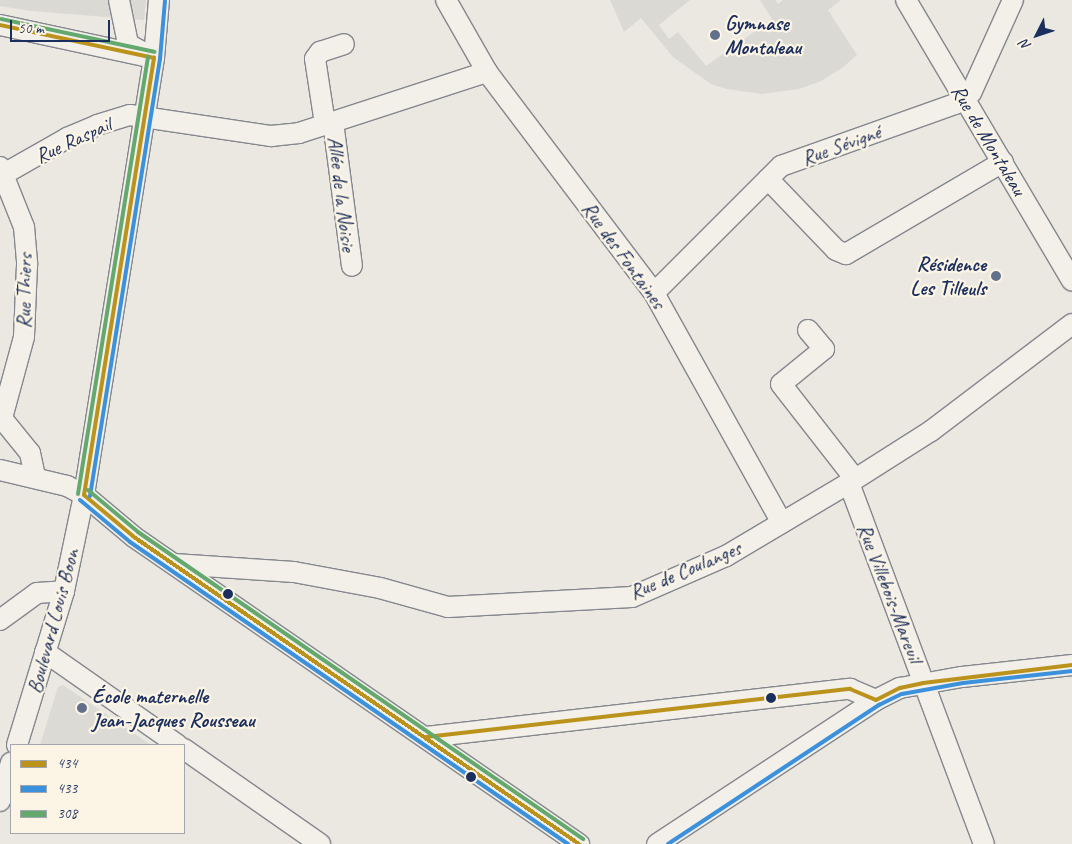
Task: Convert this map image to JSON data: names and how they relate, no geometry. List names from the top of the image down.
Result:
{
  "streets": {
    "street": [
      "Rue Raspail",
      "Rue de Montaleau",
      "Rue Sévigné",
      "Allée de la Noisie",
      "Rue des Fontaines",
      "Rue Thiers",
      "Rue de Coulanges",
      "Rue Villebois-Mareuil",
      "Boulevard Louis Boon"
    ]
  },
  "crossings": [
    ["Rue Raspail", "Allée de la Noisie"],
    ["Rue Raspail", "Rue des Fontaines"],
    ["Rue Raspail", "Rue Thiers"],
    ["Rue Raspail", "Boulevard Louis Boon"],
    ["Rue de Montaleau", "Rue Sévigné"],
    ["Rue Sévigné", "Rue des Fontaines"],
    ["Rue des Fontaines", "Rue de Coulanges"],
    ["Rue de Coulanges", "Rue Villebois-Mareuil"]
  ],
  "places": ["Gymnase Montaleau", "Résidence Les Tilleuls", "École maternelle Jean-Jacques Rousseau"],
  "lines": ["transit line 433", "transit line 308", "transit line 434"],
  "legend": ["434", "433", "308"],
  "scale_bar": "50 m",
  "north": "bottom left"
}
